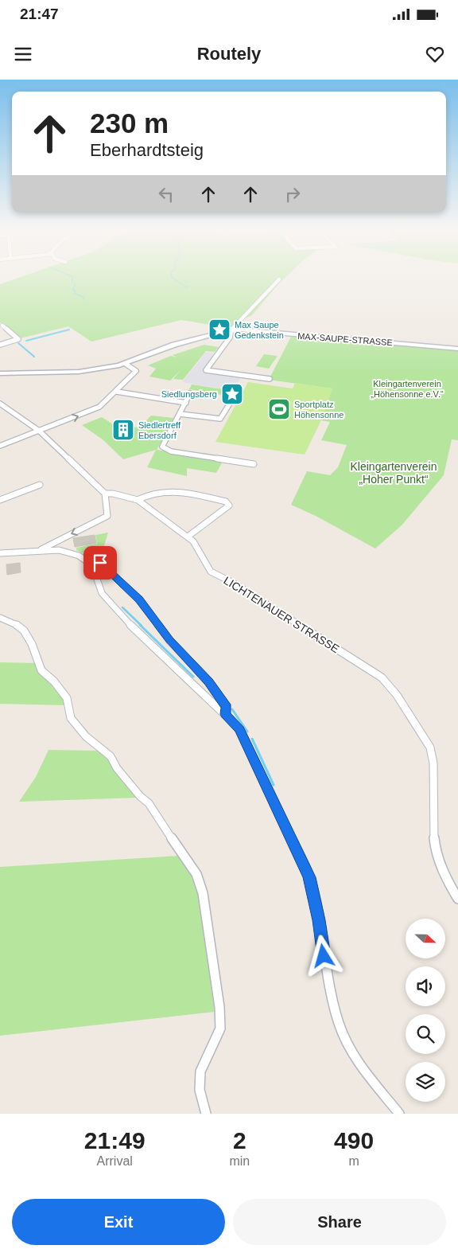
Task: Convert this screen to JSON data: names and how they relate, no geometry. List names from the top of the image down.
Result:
{
  "streets": {
    "street": ["MAX-SAUPE-STRASSE", "LICHTENAUER STRASSE"]
  },
  "parks": ["Kleingartenverein „Höhensonne e.V.“", "Kleingartenverein „Hoher Punkt“"],
  "places": {
    "place": ["Max Saupe Gedenkstein", "Siedlungsberg"],
    "sports": ["Sportplatz Höhensonne"],
    "building": ["Siedlertreff Ebersdorf"]
  },
  "north": "right",
  "page": {
    "status": "21:47",
    "header": "Routely",
    "turn": ["230 m", "Eberhardtsteig"],
    "eta": [
      "21:49",
      "Arrival",
      "2",
      "min",
      "490",
      "m"
    ],
    "buttons": ["Exit", "Share"]
  }
}
